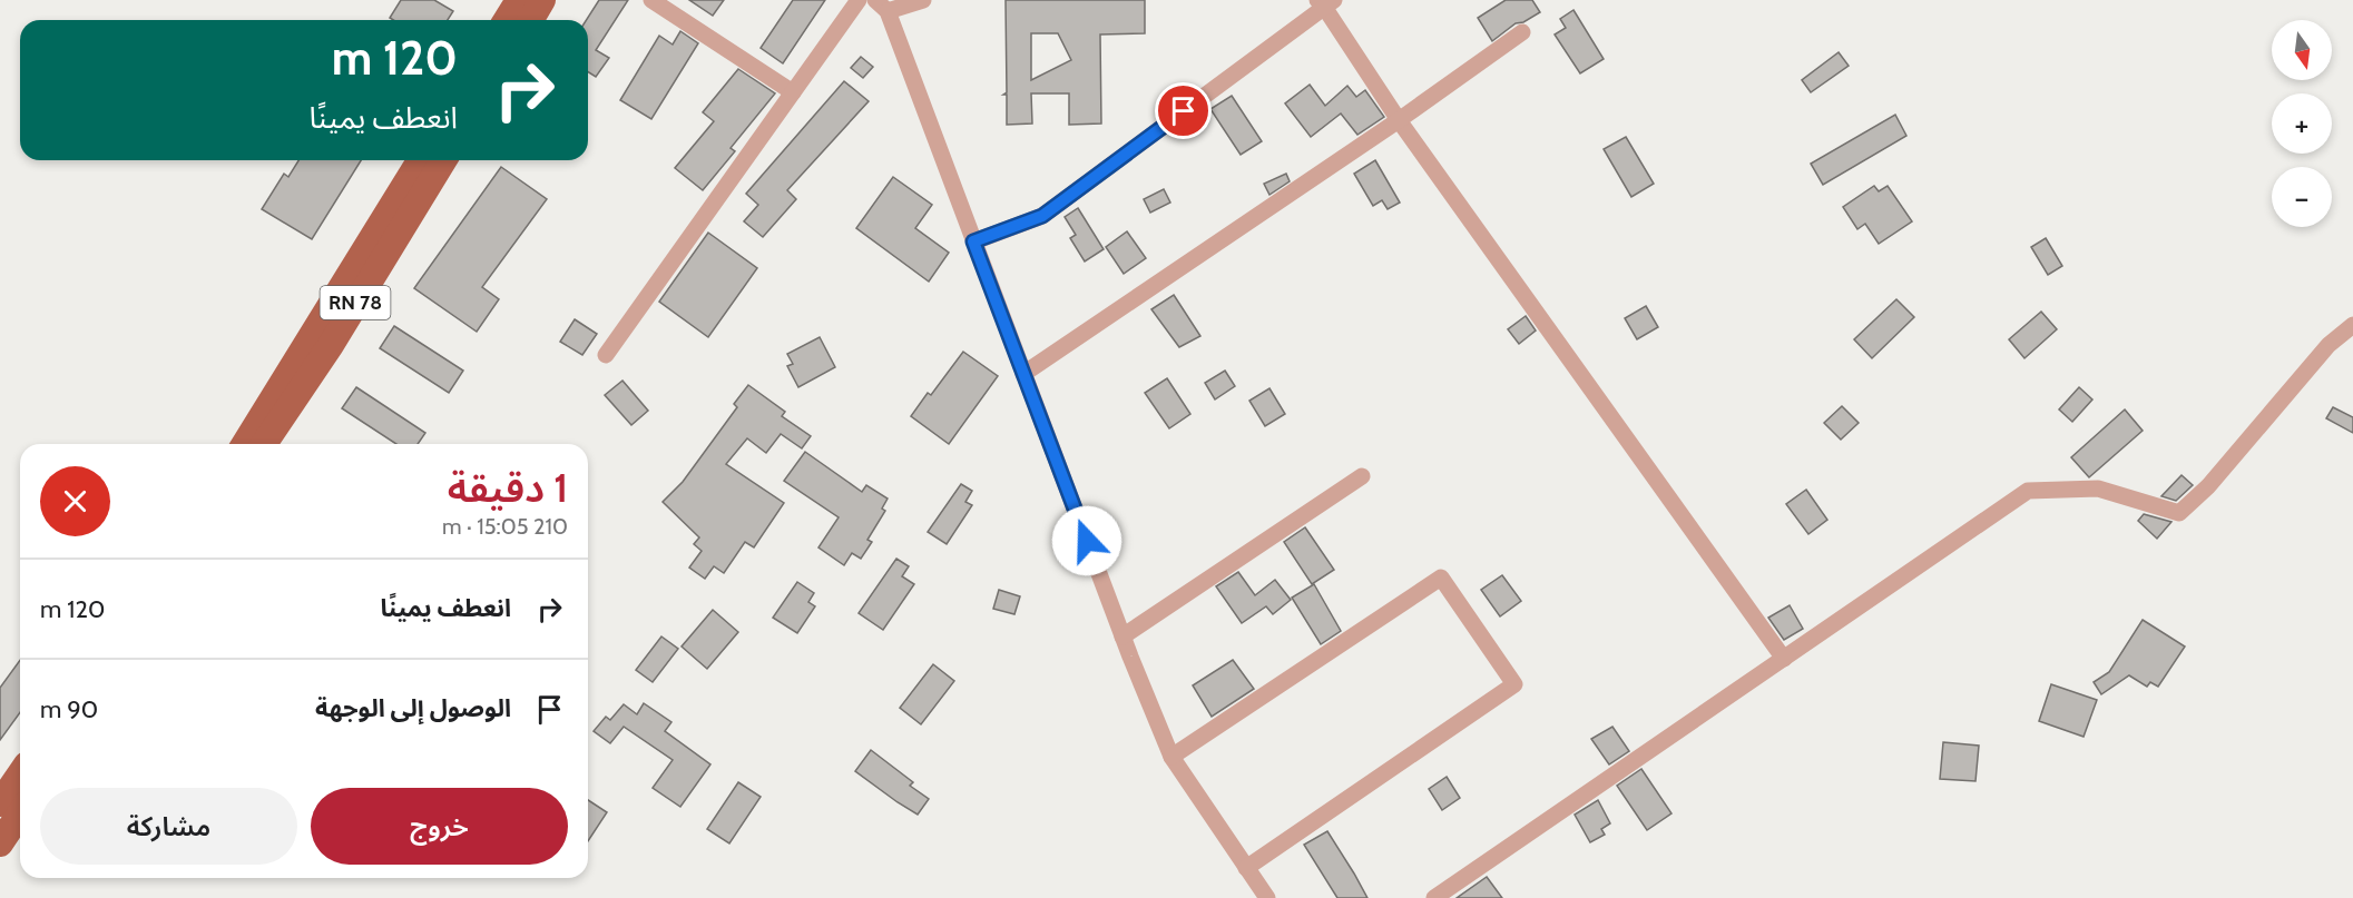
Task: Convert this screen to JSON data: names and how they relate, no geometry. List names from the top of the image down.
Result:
{
  "streets": {
    "main road": ["RN 78"]
  },
  "north": "bottom",
  "page": {
    "map_buttons": ["+", "−"],
    "turn": ["120 m", "انعطف يمينًا"],
    "heading": ["1 دقيقة", "210 m · 15:05"],
    "list": [
      {
        "name": "انعطف يمينًا",
        "value": "120 m"
      },
      {
        "name": "الوصول إلى الوجهة",
        "value": "90 m"
      }
    ],
    "buttons": ["خروج", "مشاركة"]
  }
}
